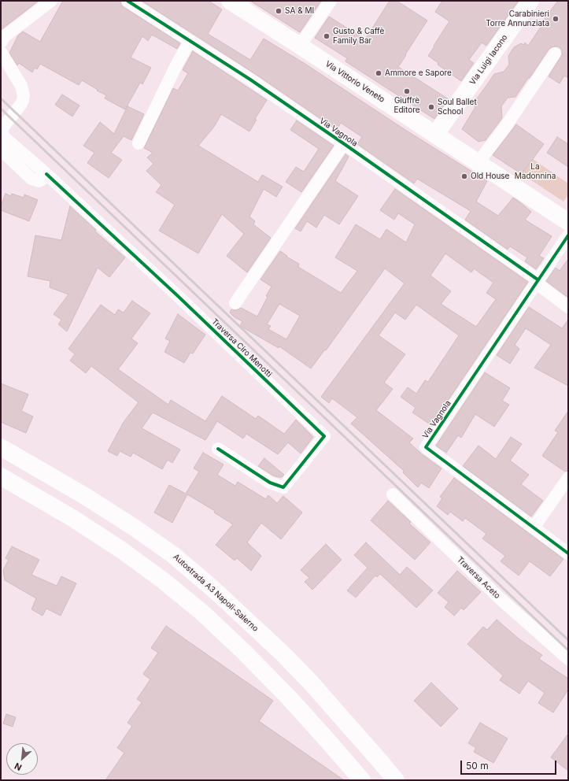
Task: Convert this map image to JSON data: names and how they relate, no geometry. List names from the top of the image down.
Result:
{
  "streets": {
    "main road": ["Via Luigi Iacono", "Via Vittorio Veneto", "Autostrada A3 Napoli-Salerno"],
    "street": ["Via Vagnola", "Traversa Ciro Menotti", "Traversa Aceto"]
  },
  "crossings": [
    ["Via Luigi Iacono", "Via Vittorio Veneto"]
  ],
  "parks": ["La Madonnina"],
  "places": [
    "SA & MI",
    "Carabinieri Torre Annunziata",
    "Gusto & Caffè Family Bar",
    "Ammore e Sapore",
    "Giuffrè Editore",
    "Soul Ballet School",
    "Old House"
  ],
  "scale_bar": "50 m",
  "north": "bottom left"
}
